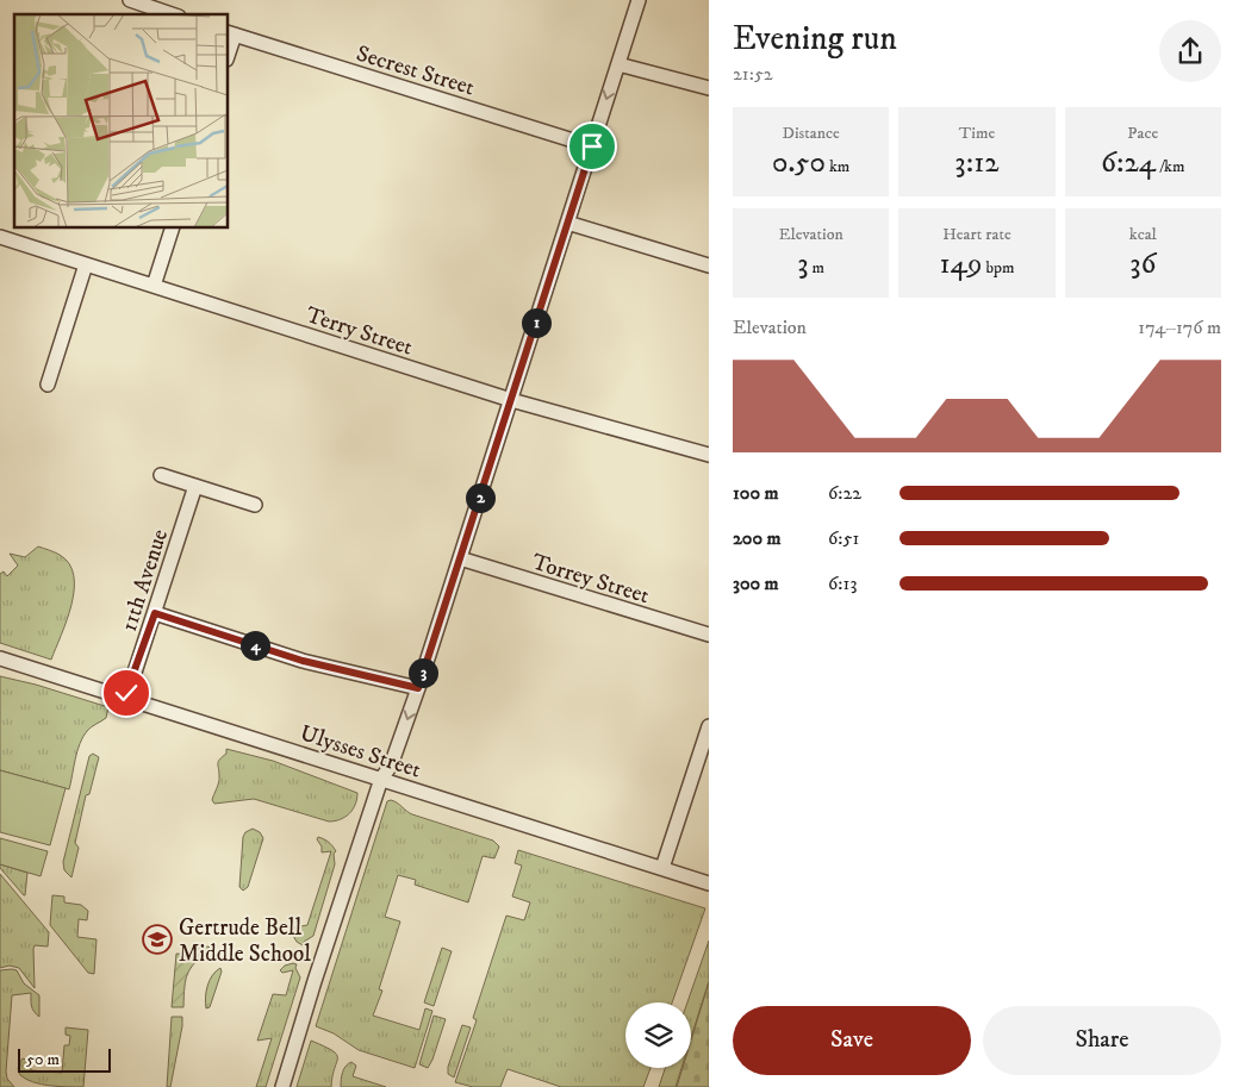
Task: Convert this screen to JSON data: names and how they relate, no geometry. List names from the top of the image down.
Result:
{
  "streets": {
    "street": [
      "Secrest Street",
      "Terry Street",
      "Torrey Street",
      "11th Avenue",
      "Ulysses Street"
    ]
  },
  "crossings": [
    ["11th Avenue", "Ulysses Street"]
  ],
  "places": {
    "school or university": ["Gertrude Bell Middle School"]
  },
  "scale_bar": "50 m",
  "page": {
    "heading": ["Evening run", "21:52"],
    "stats": [
      ["Distance", "0.50 km"],
      ["Time", "3:12"],
      ["Pace", "6:24 /km"],
      ["Elevation", "3 m"],
      ["Heart rate", "149 bpm"],
      ["kcal", "36"]
    ],
    "chart": ["Elevation", "174–176 m"],
    "pins": [
      "1",
      "2",
      "4",
      "3"
    ],
    "list": [
      {
        "name": "100 m",
        "note": "6:22"
      },
      {
        "name": "200 m",
        "note": "6:51"
      },
      {
        "name": "300 m",
        "note": "6:13"
      }
    ],
    "buttons": ["Save", "Share"],
    "scale": "50 m"
  }
}
